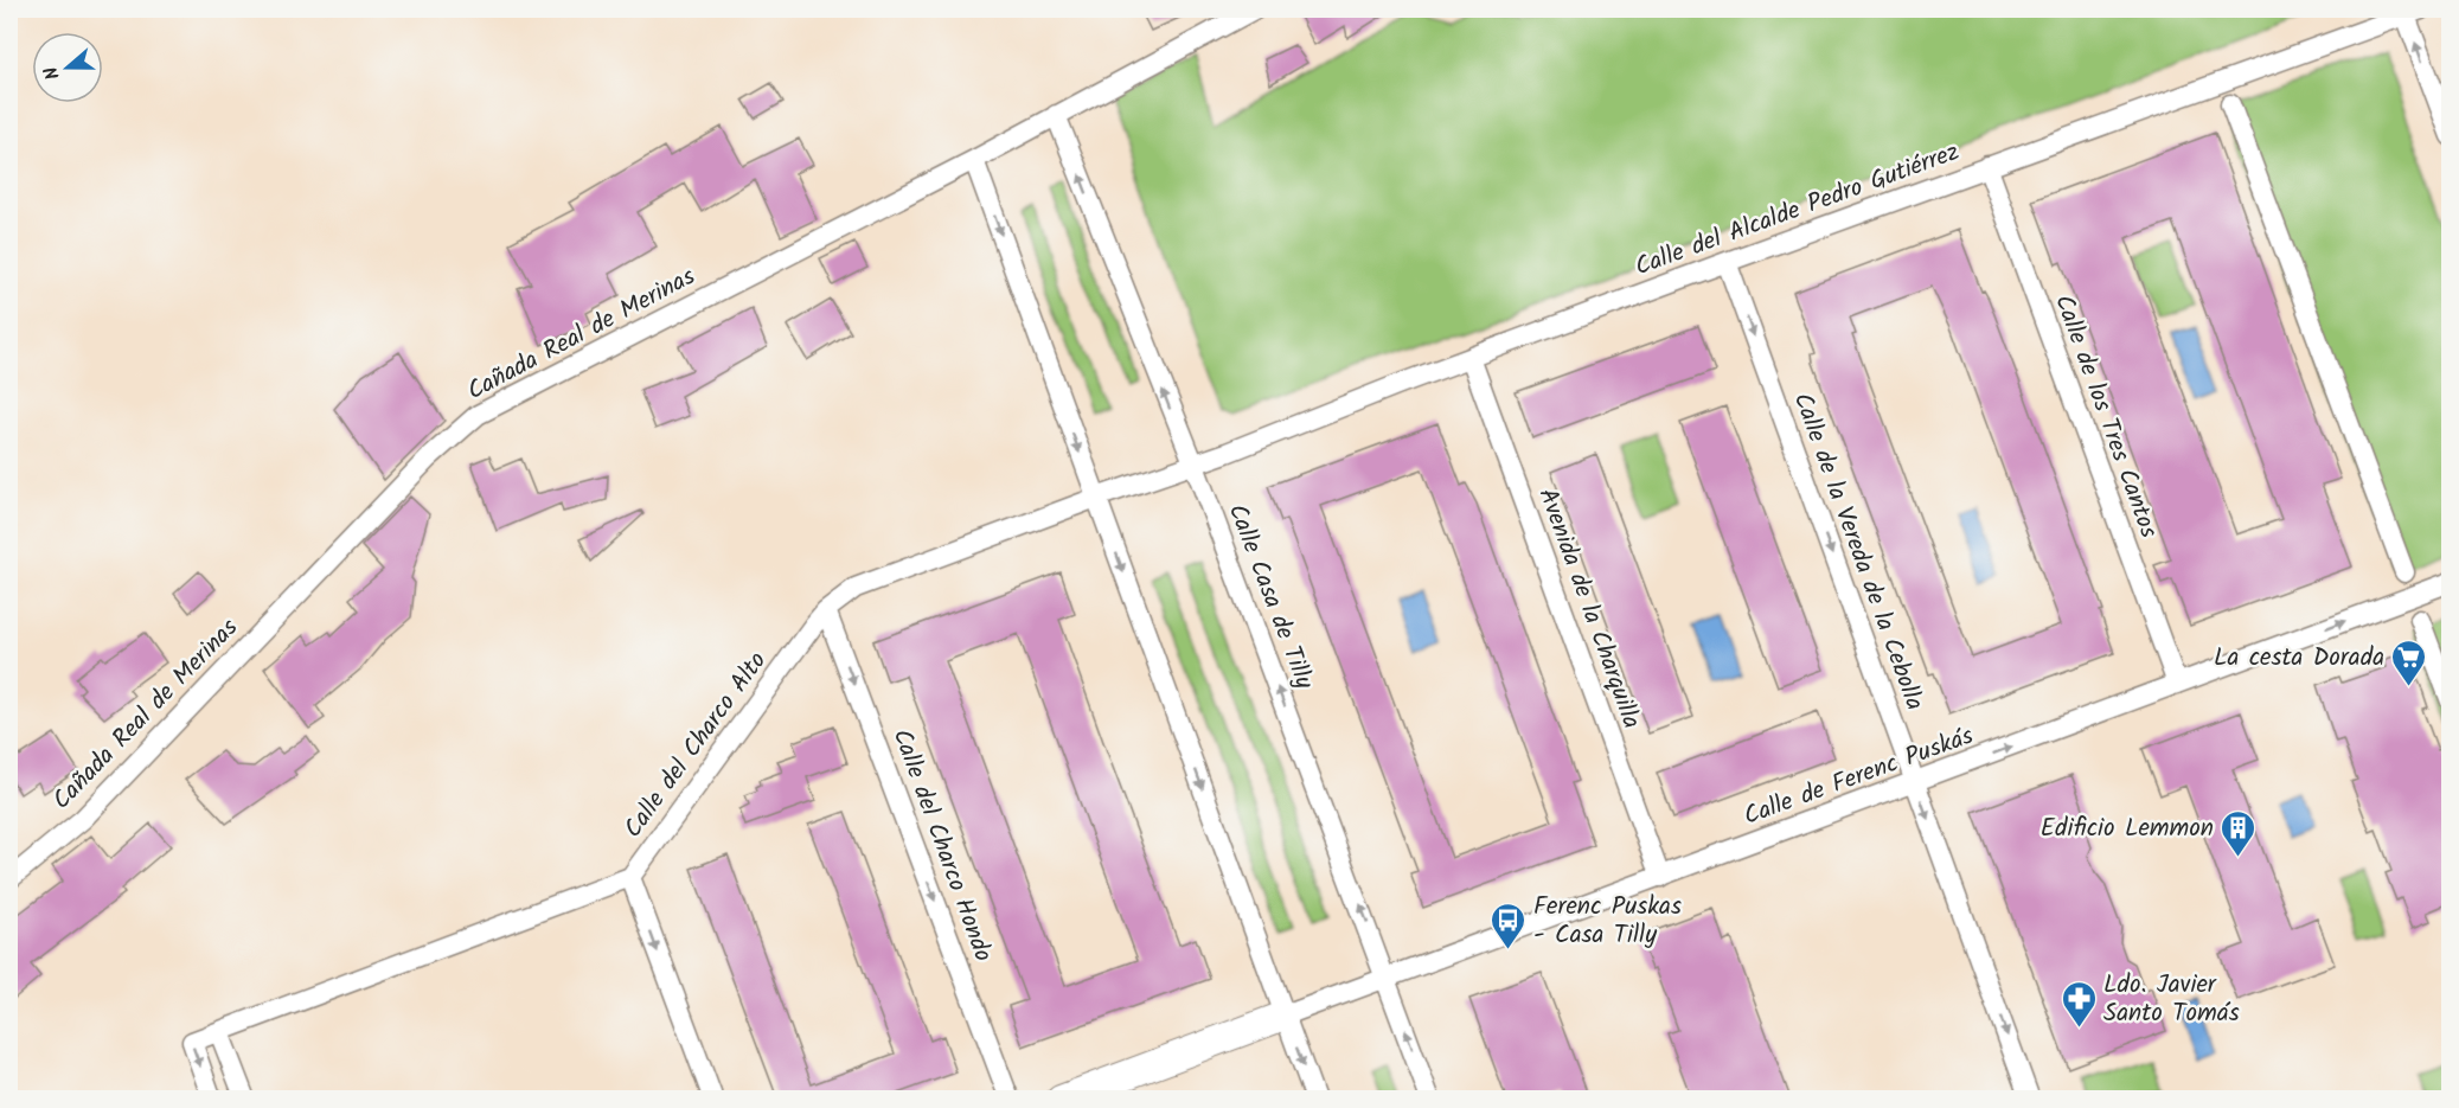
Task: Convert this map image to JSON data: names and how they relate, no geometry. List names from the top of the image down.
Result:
{
  "streets": {
    "street": [
      "Calle del Alcalde Pedro Gutiérrez",
      "Cañada Real de Merinas",
      "Calle de los Tres Cantos",
      "Calle de la Vereda de la Cebolla",
      "Calle Casa de Tilly",
      "Avenida de la Charquilla",
      "Calle del Charco Alto",
      "Calle de Ferenc Puskás",
      "Calle del Charco Hondo"
    ]
  },
  "crossings": [
    ["Calle del Alcalde Pedro Gutiérrez", "Calle de los Tres Cantos"],
    ["Calle del Alcalde Pedro Gutiérrez", "Calle de la Vereda de la Cebolla"],
    ["Calle del Alcalde Pedro Gutiérrez", "Calle Casa de Tilly"],
    ["Calle del Alcalde Pedro Gutiérrez", "Avenida de la Charquilla"],
    ["Calle del Alcalde Pedro Gutiérrez", "Calle del Charco Alto"],
    ["Cañada Real de Merinas", "Calle Casa de Tilly"],
    ["Calle de los Tres Cantos", "Calle de Ferenc Puskás"],
    ["Calle de la Vereda de la Cebolla", "Calle de Ferenc Puskás"],
    ["Calle Casa de Tilly", "Calle del Charco Alto"],
    ["Calle Casa de Tilly", "Calle de Ferenc Puskás"],
    ["Avenida de la Charquilla", "Calle de Ferenc Puskás"],
    ["Calle del Charco Alto", "Calle del Charco Hondo"]
  ],
  "one_way": ["Calle de la Vereda de la Cebolla", "Calle de Ferenc Puskás", "Calle del Charco Hondo"],
  "places": {
    "supermarket": ["La cesta Dorada"],
    "building": ["Edificio Lemmon"],
    "bus stop": ["Ferenc Puskas - Casa Tilly"],
    "pharmacy": ["Ldo. Javier Santo Tomás"]
  },
  "north": "left"
}
